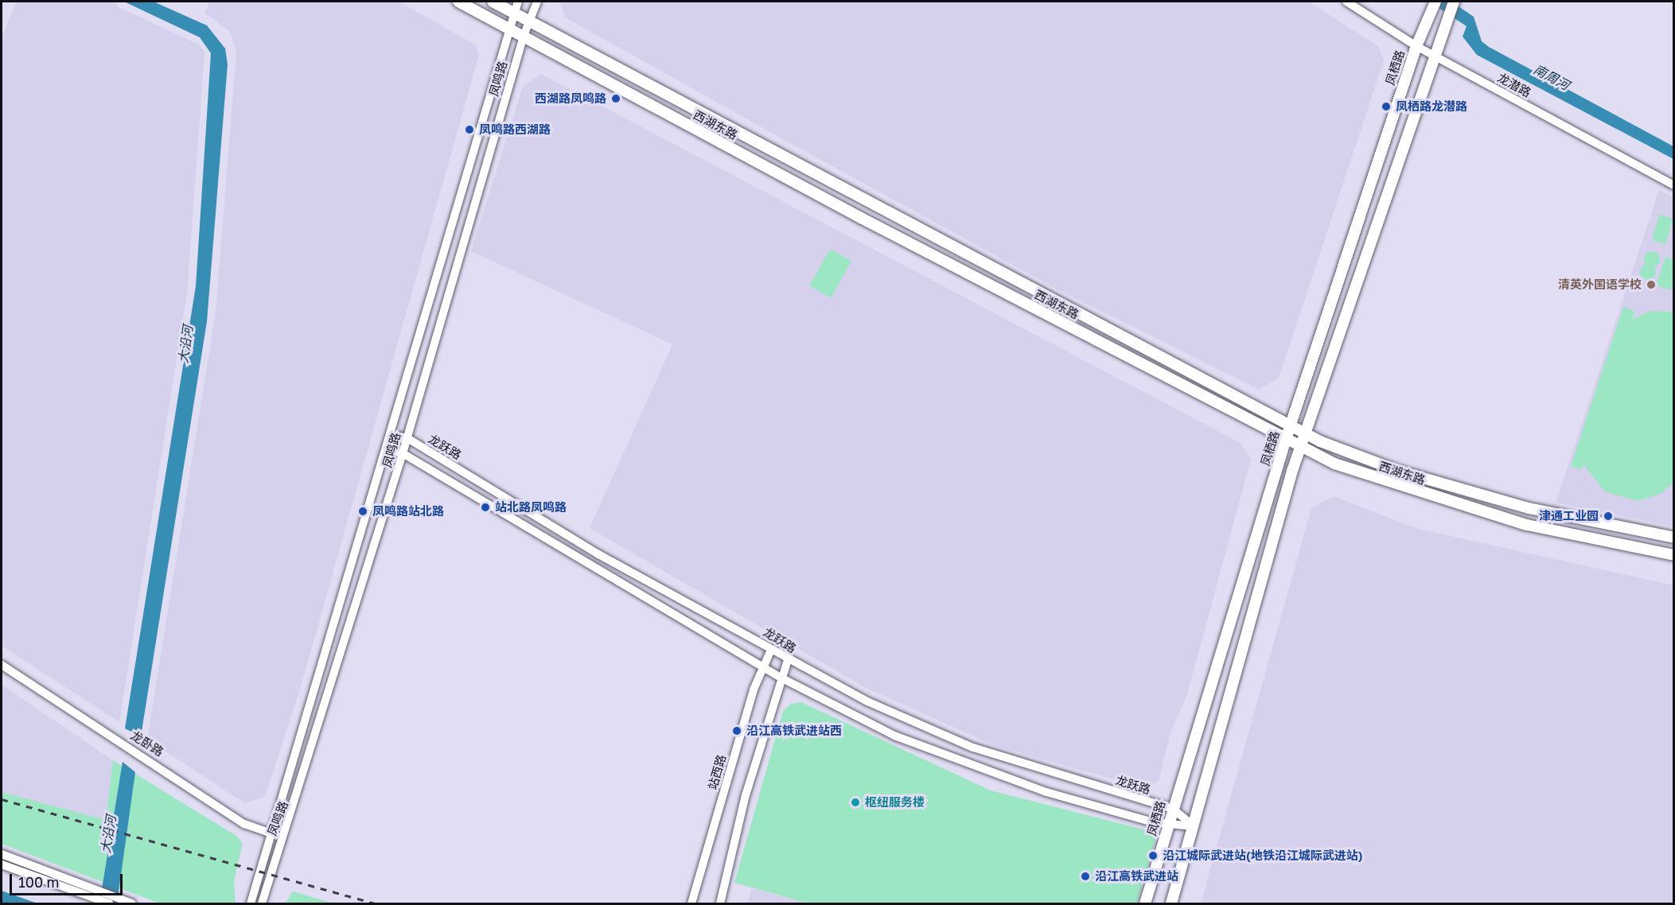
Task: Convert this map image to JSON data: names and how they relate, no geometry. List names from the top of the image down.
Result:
{
  "streets": {
    "main road": ["凤栖路", "西湖东路"],
    "street": [
      "凤鸣路",
      "龙潜路",
      "龙跃路",
      "龙卧路",
      "站西路"
    ]
  },
  "crossings": [
    ["凤栖路", "龙潜路"],
    ["凤栖路", "西湖东路"],
    ["凤栖路", "龙跃路"],
    ["凤鸣路", "西湖东路"],
    ["凤鸣路", "龙跃路"],
    ["凤鸣路", "龙卧路"],
    ["龙跃路", "站西路"]
  ],
  "water": ["南周河", "大沿河"],
  "places": [
    "西湖路凤鸣路",
    "凤栖路龙潜路",
    "凤鸣路西湖路",
    "清英外国语学校",
    "站北路凤鸣路",
    "凤鸣路站北路",
    "津通工业园",
    "沿江高铁武进站西",
    "枢纽服务楼",
    "沿江城际武进站(地铁沿江城际武进站)",
    "沿江高铁武进站"
  ],
  "scale_bar": "100 m"
}
